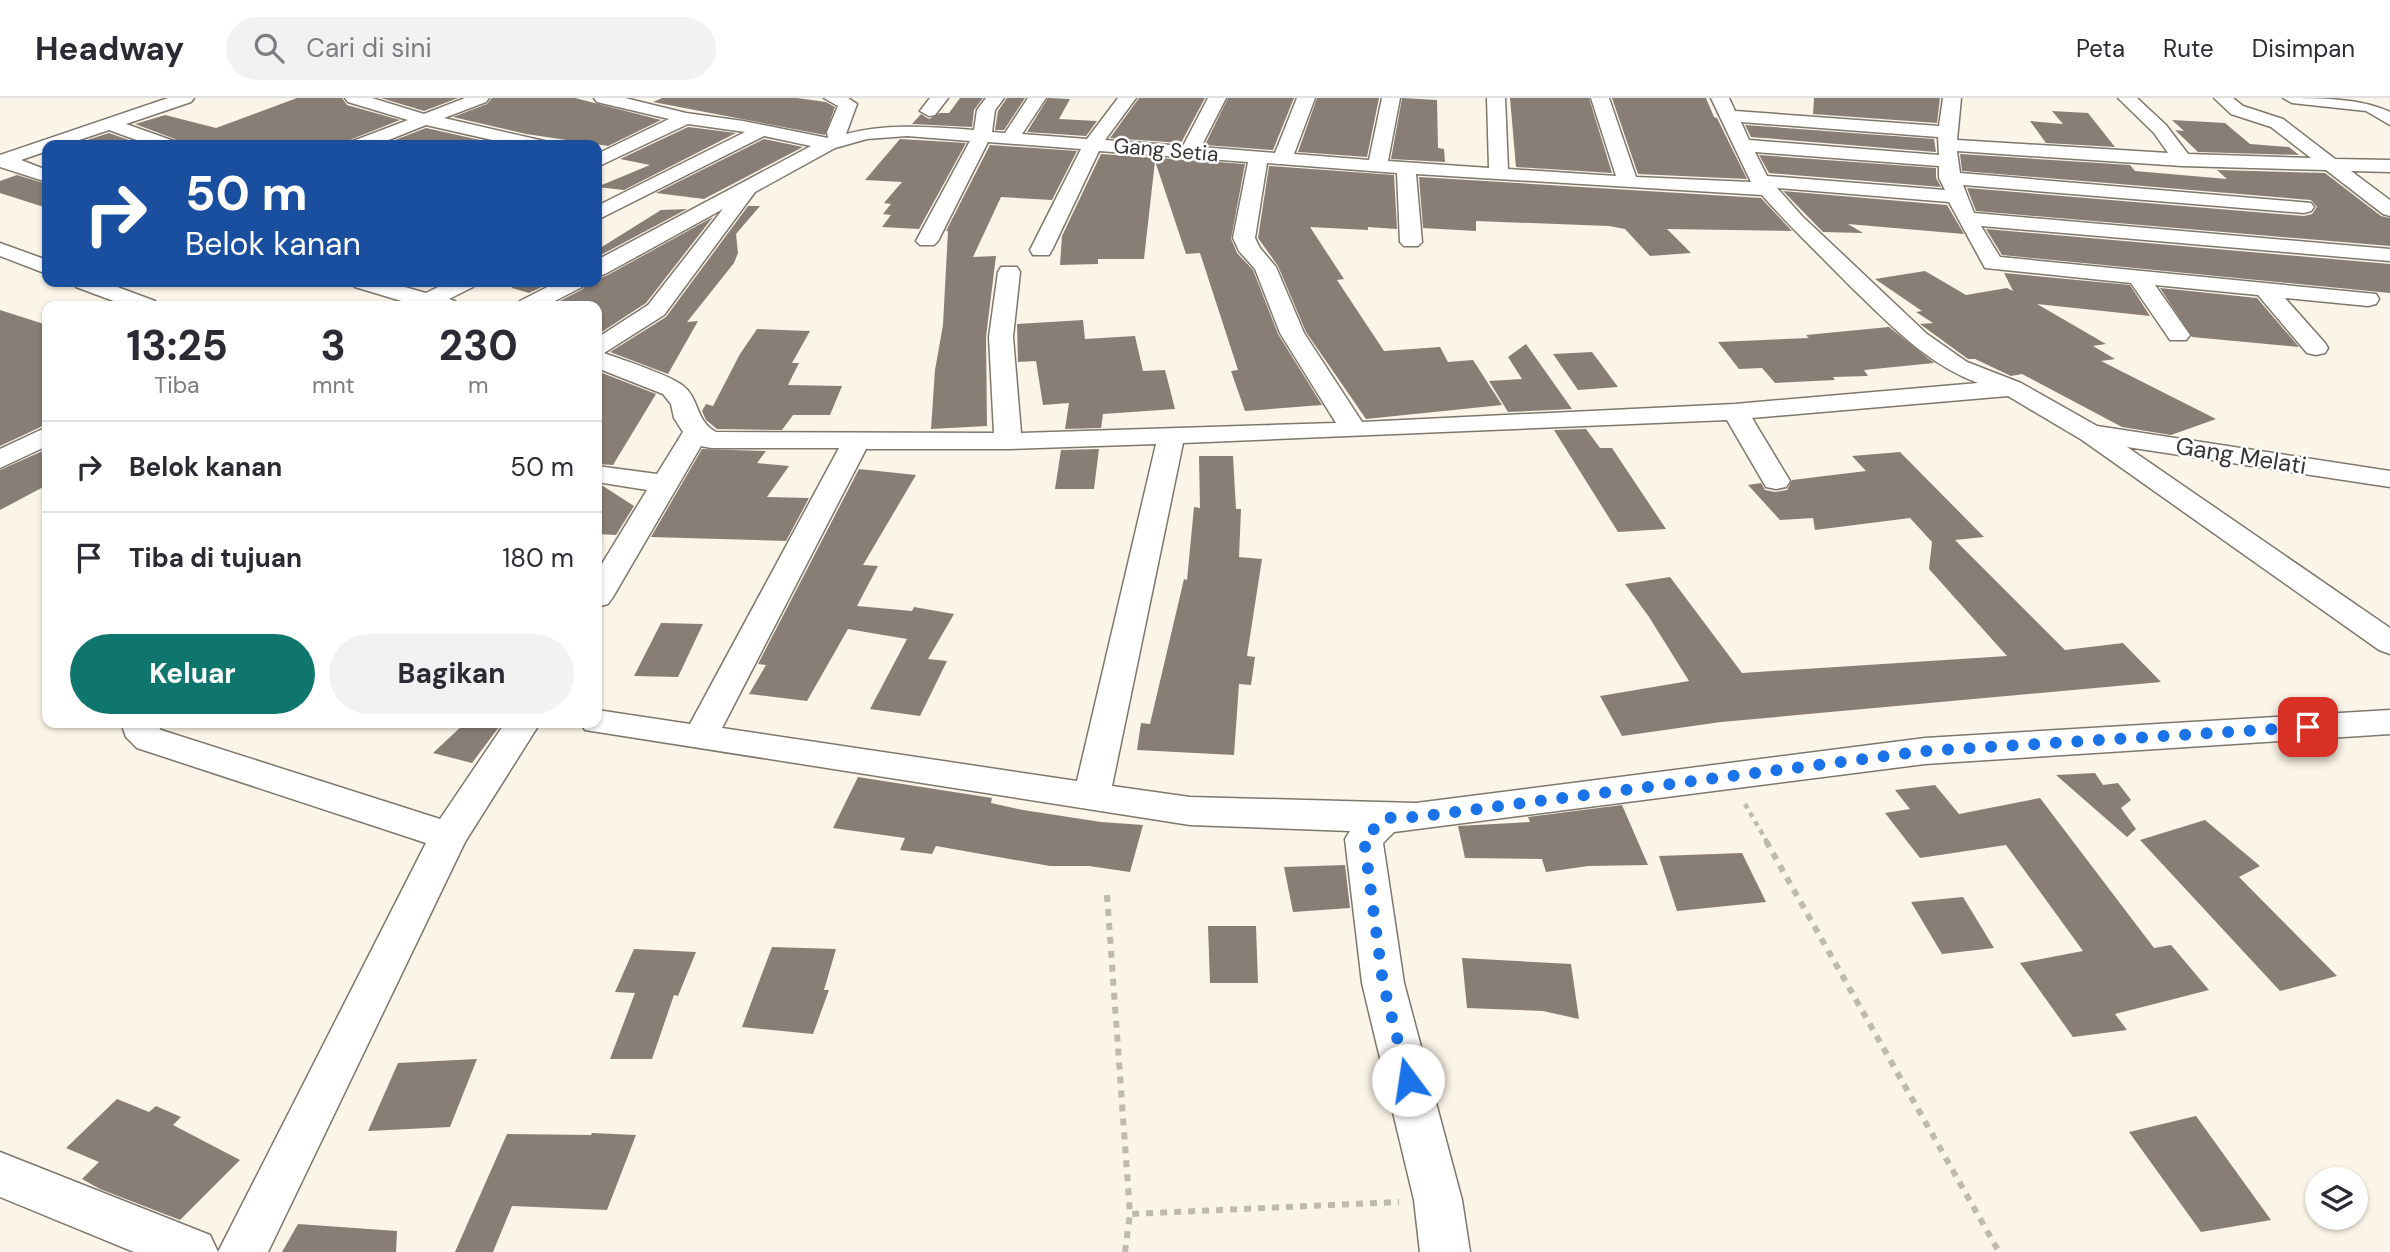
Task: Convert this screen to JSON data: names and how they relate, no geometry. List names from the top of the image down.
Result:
{
  "streets": {
    "street": ["Gang Setia", "Gang Melati"]
  },
  "page": {
    "header": "Headway",
    "search": "Cari di sini",
    "nav": ["Peta", "Rute", "Disimpan"],
    "turn": ["50 m", "Belok kanan"],
    "eta": [
      "13:25",
      "Tiba",
      "3",
      "mnt",
      "230",
      "m"
    ],
    "list": [
      {
        "name": "Belok kanan",
        "value": "50 m"
      },
      {
        "name": "Tiba di tujuan",
        "value": "180 m"
      }
    ],
    "buttons": ["Keluar", "Bagikan"]
  }
}
